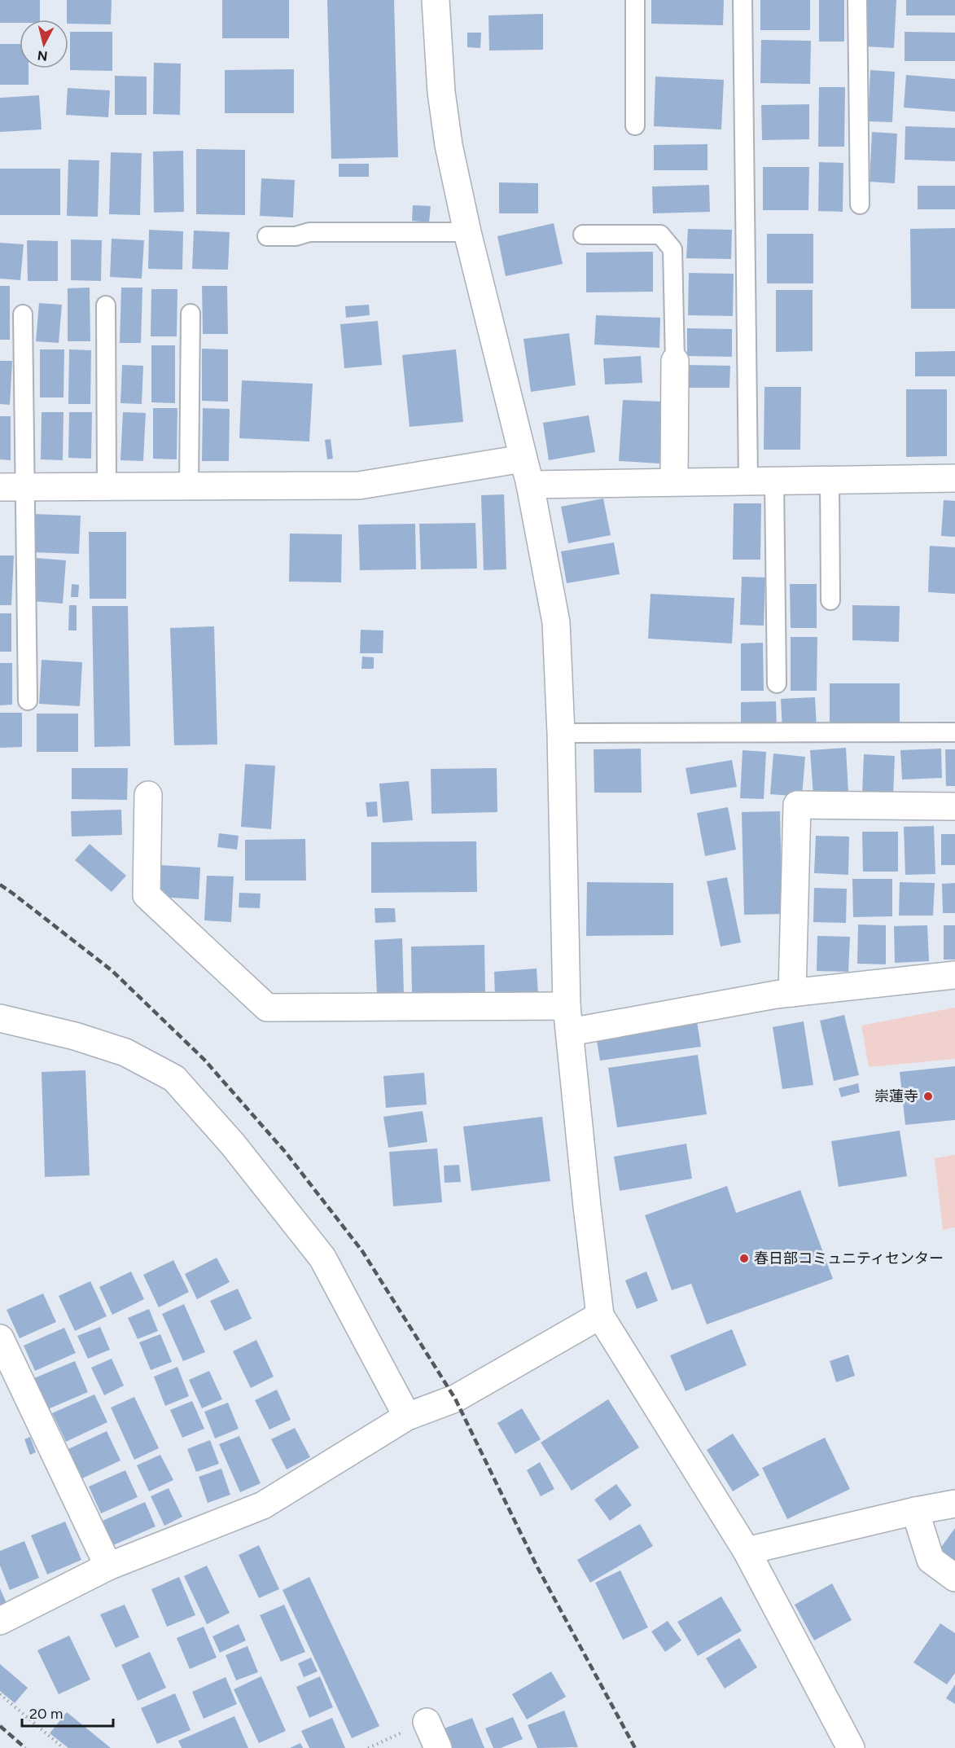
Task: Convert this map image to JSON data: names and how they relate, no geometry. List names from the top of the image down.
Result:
{
  "places": ["崇蓮寺", "春日部コミュニティセンター"],
  "scale_bar": "20 m",
  "north": "bottom"
}
